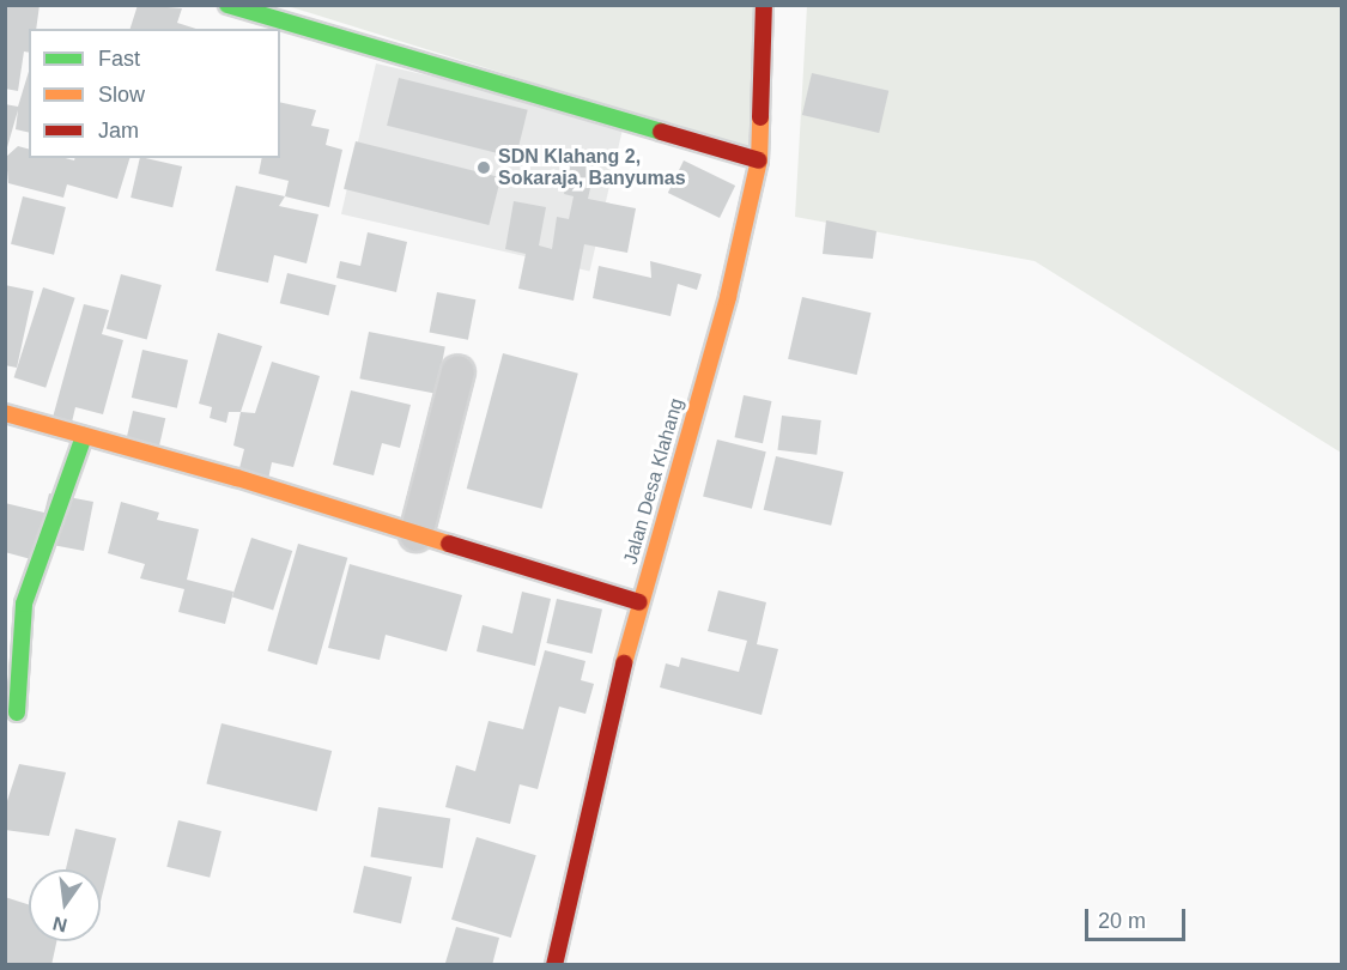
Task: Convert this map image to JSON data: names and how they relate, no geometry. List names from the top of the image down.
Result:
{
  "streets": {
    "street": ["Jalan Desa Klahang"]
  },
  "places": ["SDN Klahang 2, Sokaraja, Banyumas"],
  "legend": ["Fast", "Slow", "Jam"],
  "scale_bar": "20 m",
  "north": "bottom"
}
